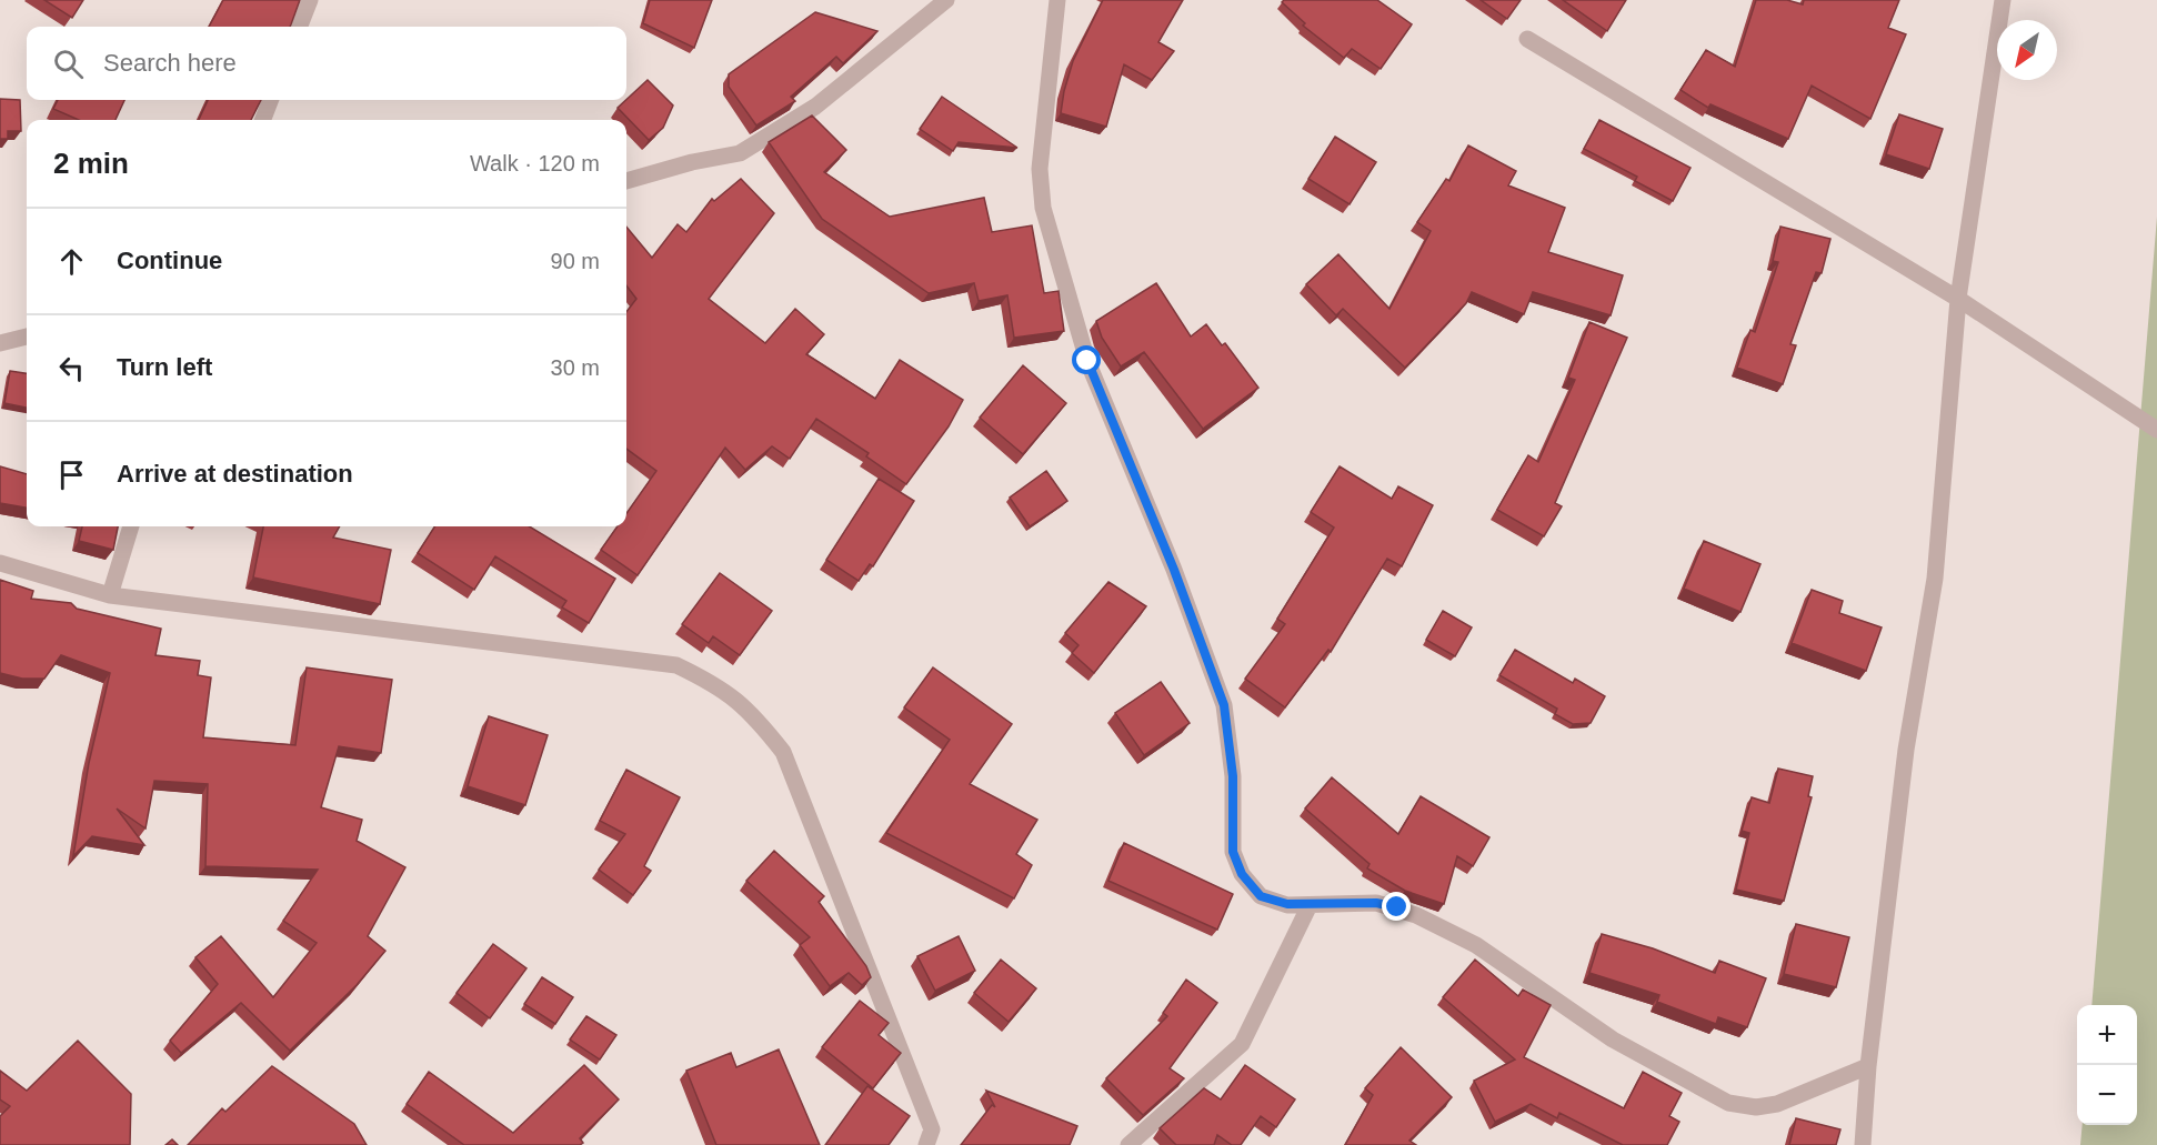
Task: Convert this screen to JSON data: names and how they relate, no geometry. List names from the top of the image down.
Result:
{
  "north": "bottom left",
  "page": {
    "search": "Search here",
    "heading": ["2 min", "Walk · 120 m"],
    "list": [
      ["Continue", "90 m"],
      ["Turn left", "30 m"],
      "Arrive at destination"
    ],
    "map_buttons": ["+", "−"]
  }
}
